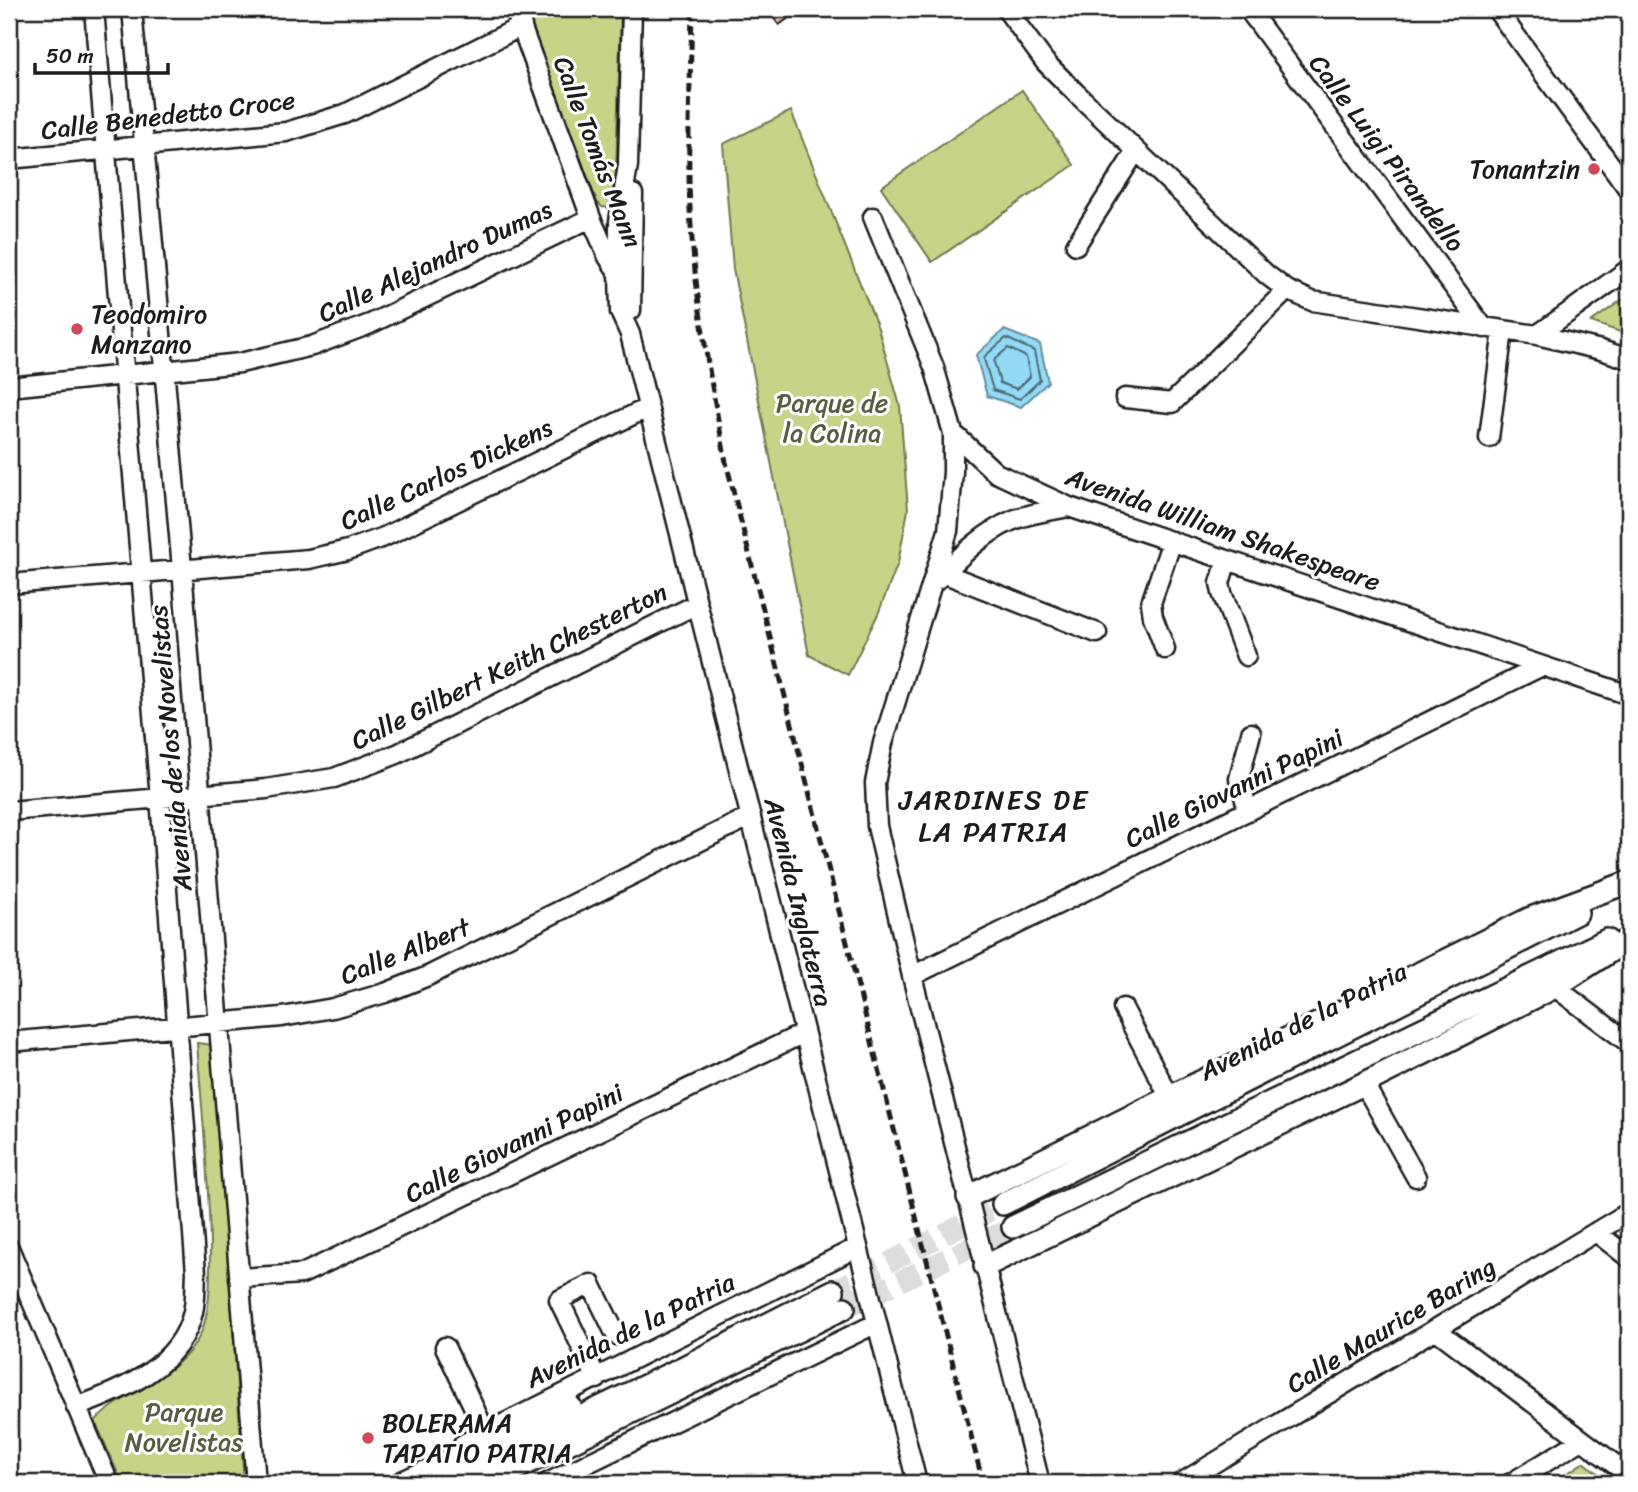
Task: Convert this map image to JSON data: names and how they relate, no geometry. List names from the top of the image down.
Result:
{
  "streets": {
    "main road": ["Avenida de la Patria"],
    "street": [
      "Calle Benedetto Croce",
      "Calle Tomás Mann",
      "Calle Luigi Pirandello",
      "Calle Alejandro Dumas",
      "Calle Carlos Dickens",
      "Avenida William Shakespeare",
      "Calle Gilbert Keith Chesterton",
      "Avenida de los Novelistas",
      "Calle Giovanni Papini",
      "Avenida Inglaterra",
      "Calle Albert",
      "Calle Maurice Baring"
    ]
  },
  "crossings": [
    ["Calle Benedetto Croce", "Calle Tomás Mann"],
    ["Calle Benedetto Croce", "Avenida de los Novelistas"],
    ["Calle Tomás Mann", "Calle Alejandro Dumas"],
    ["Calle Tomás Mann", "Avenida Inglaterra"],
    ["Calle Alejandro Dumas", "Avenida de los Novelistas"],
    ["Calle Carlos Dickens", "Avenida de los Novelistas"],
    ["Calle Carlos Dickens", "Avenida Inglaterra"],
    ["Avenida William Shakespeare", "Calle Giovanni Papini"],
    ["Calle Gilbert Keith Chesterton", "Avenida de los Novelistas"],
    ["Calle Gilbert Keith Chesterton", "Avenida Inglaterra"],
    ["Avenida de los Novelistas", "Calle Giovanni Papini"],
    ["Avenida de los Novelistas", "Calle Albert"],
    ["Calle Giovanni Papini", "Avenida Inglaterra"],
    ["Avenida Inglaterra", "Calle Albert"],
    ["Avenida Inglaterra", "Avenida de la Patria"]
  ],
  "districts": ["JARDINES DE LA PATRIA"],
  "parks": ["Parque de la Colina", "Parque Novelistas"],
  "places": ["Tonantzin", "Teodomiro Manzano", "BOLERAMA TAPATIO PATRIA"],
  "scale_bar": "50 m"
}
